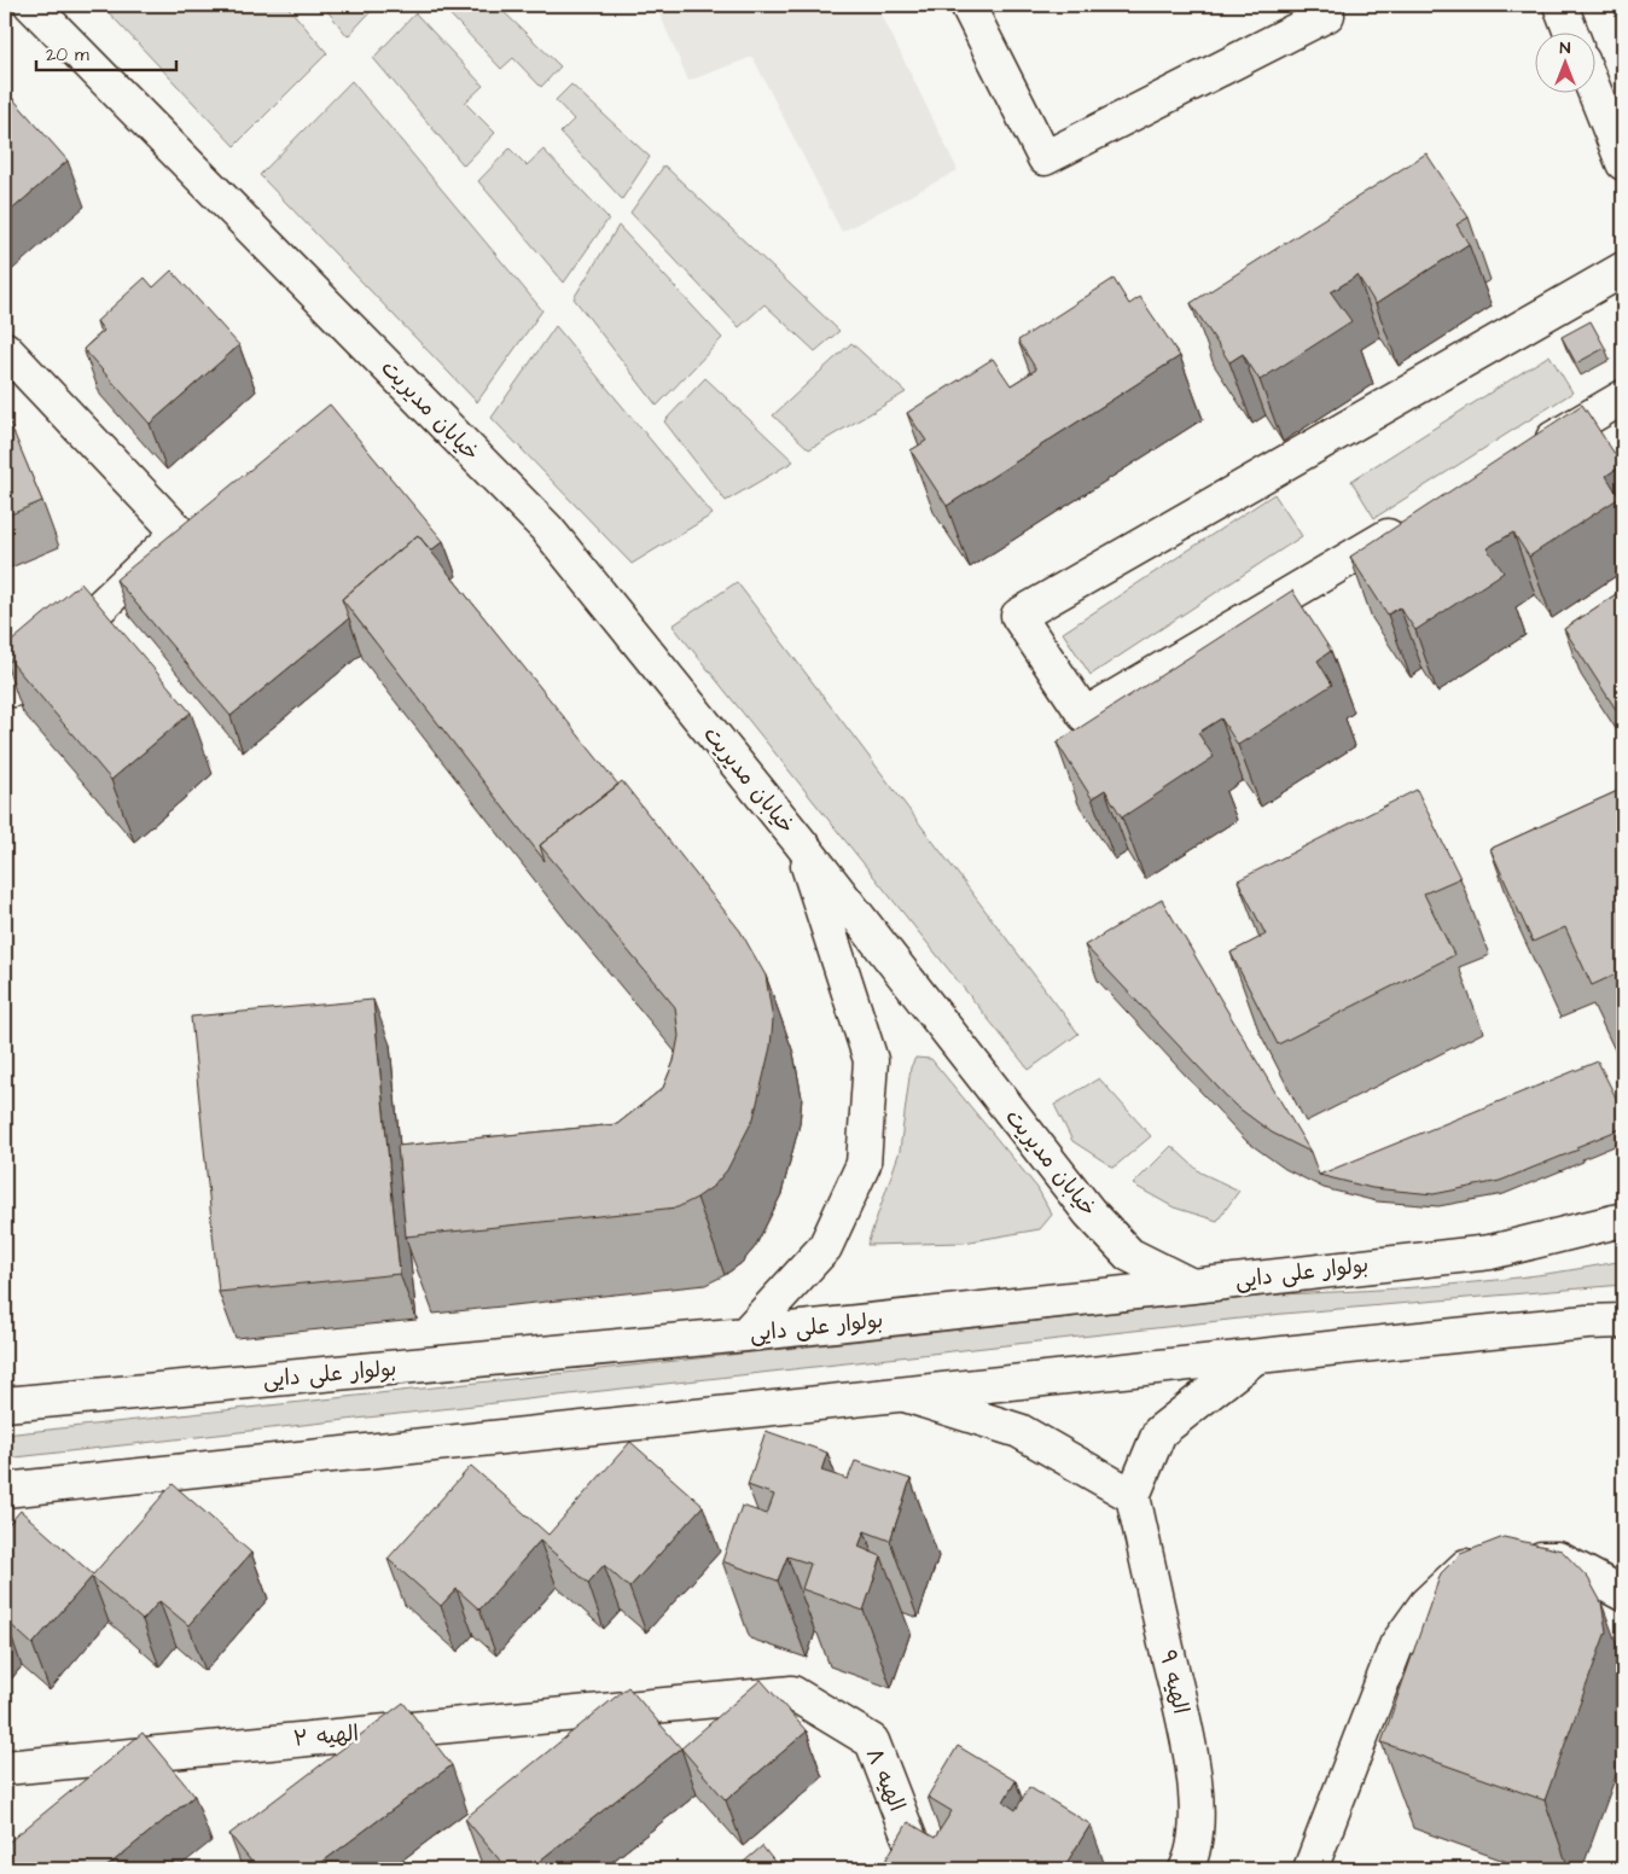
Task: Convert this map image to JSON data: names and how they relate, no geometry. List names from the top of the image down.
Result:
{
  "streets": {
    "street": [
      "خیابان مدیریت",
      "بولوار علی دایی",
      "الهیه ۹",
      "الهیه ۲",
      "الهیه ۸"
    ]
  },
  "crossings": [
    ["خیابان مدیریت", "بولوار علی دایی"],
    ["الهیه ۲", "الهیه ۸"]
  ],
  "scale_bar": "20 m",
  "north": "top"
}
